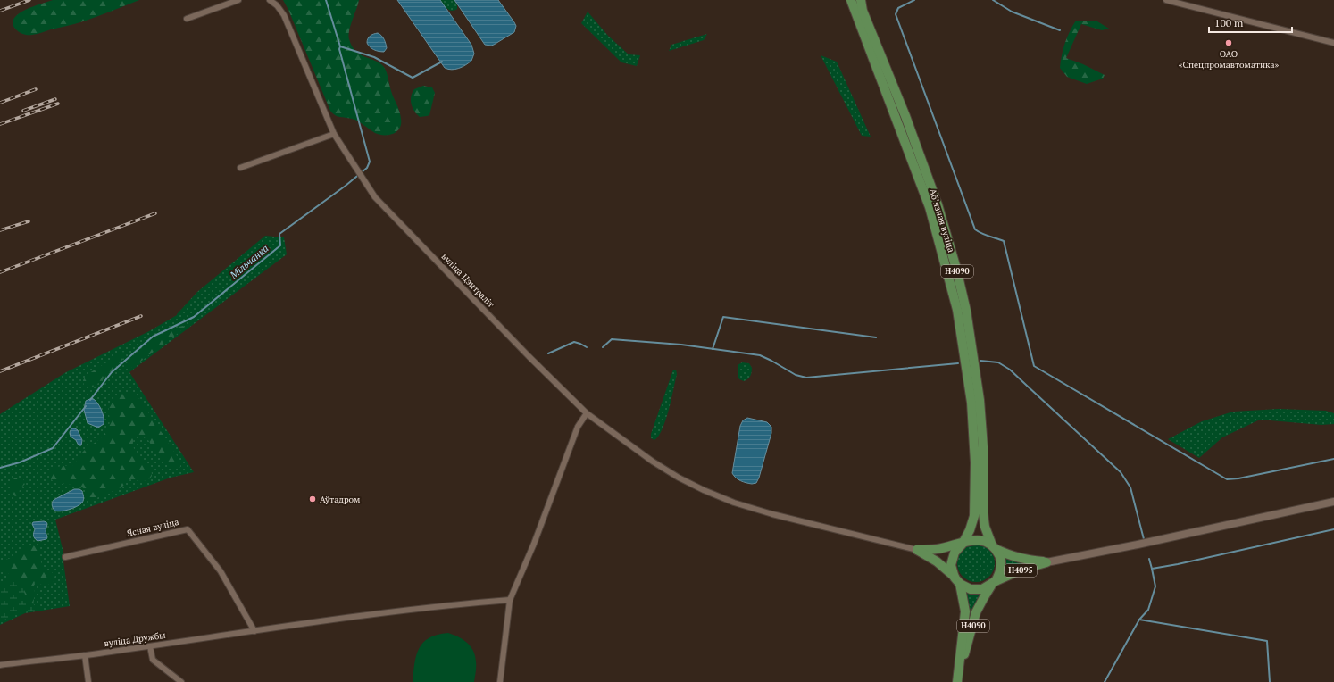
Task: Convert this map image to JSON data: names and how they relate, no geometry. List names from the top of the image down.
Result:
{
  "streets": {
    "main road": ["Абʼязная вуліца", "Н4090", "Н4095"],
    "street": ["вуліца Цэнтраліт", "Ясная вуліца", "вуліца Дружбы"]
  },
  "crossings": [
    ["Абʼязная вуліца", "Н4090"],
    ["Абʼязная вуліца", "Н4095"],
    ["Н4090", "Н4095"],
    ["Ясная вуліца", "вуліца Дружбы"]
  ],
  "water": ["Мільчанка"],
  "places": ["ОАО «Спецпромавтоматика»", "Аўтадром"],
  "scale_bar": "100 m"
}
